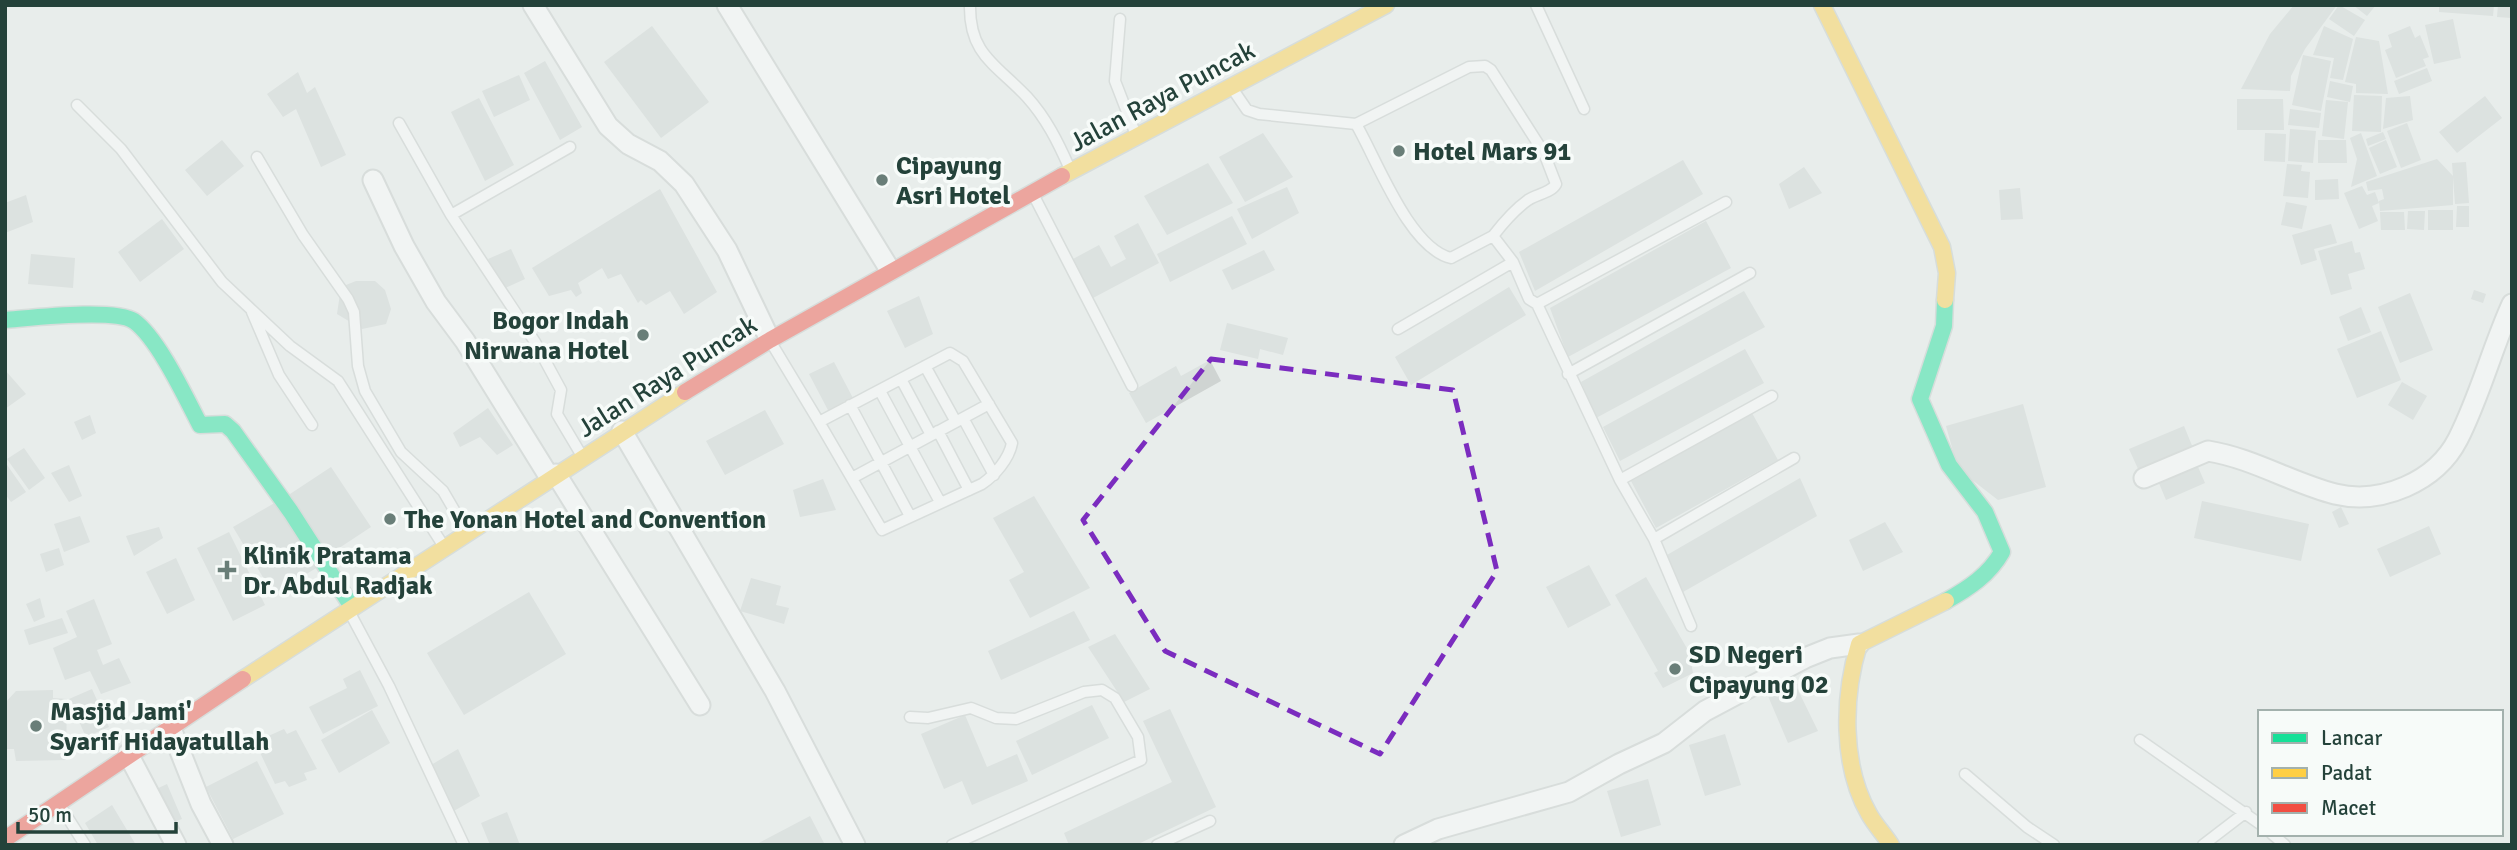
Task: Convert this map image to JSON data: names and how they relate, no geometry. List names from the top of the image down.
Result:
{
  "streets": {
    "main road": ["Jalan Raya Puncak"]
  },
  "places": {
    "other": [
      "Hotel Mars 91",
      "Cipayung Asri Hotel",
      "Bogor Indah Nirwana Hotel",
      "The Yonan Hotel and Convention",
      "SD Negeri Cipayung 02",
      "Masjid Jami' Syarif Hidayatullah"
    ],
    "health": ["Klinik Pratama Dr. Abdul Radjak"]
  },
  "legend": ["Lancar", "Padat", "Macet"],
  "scale_bar": "50 m"
}
